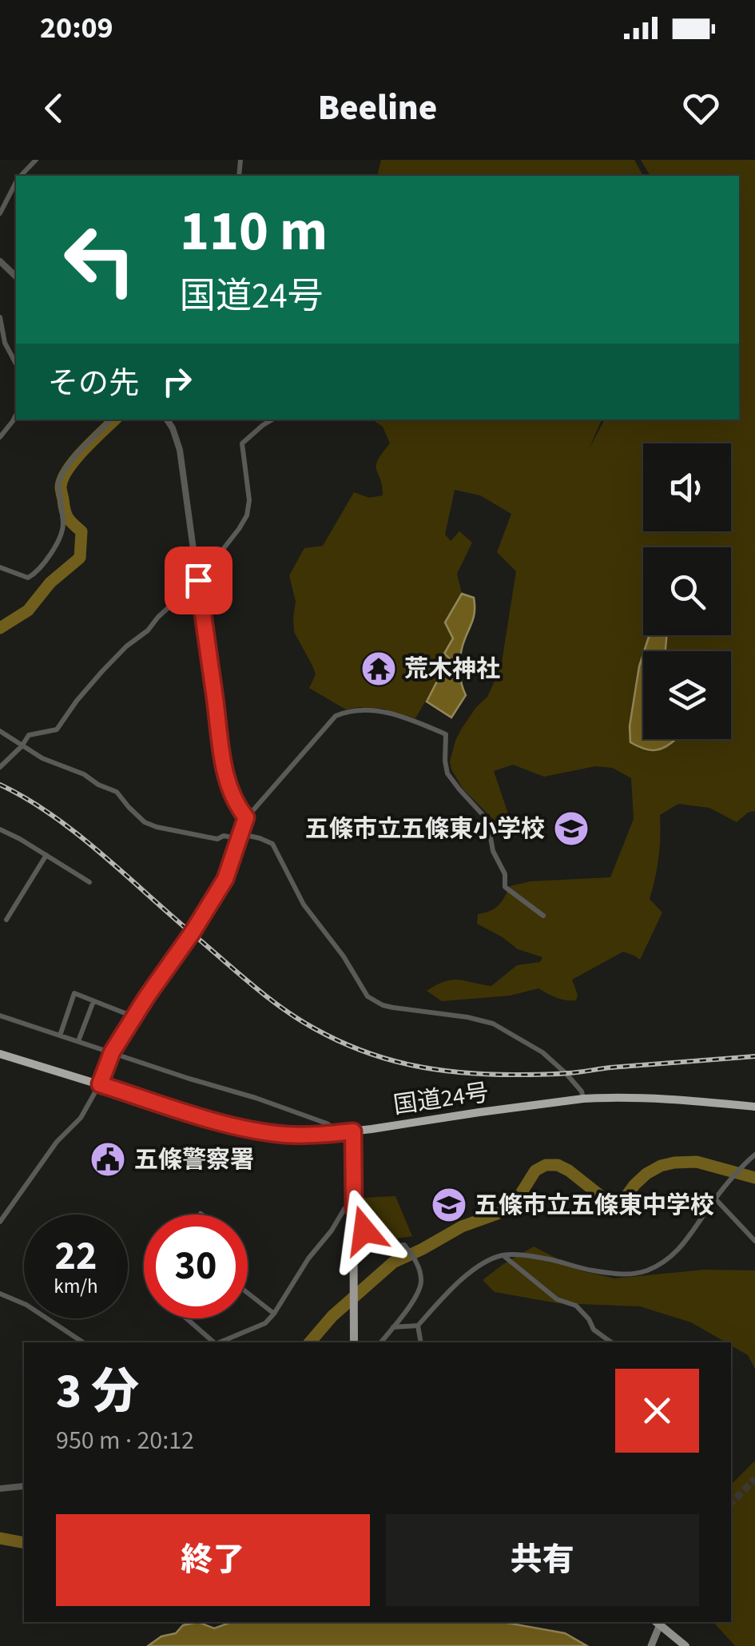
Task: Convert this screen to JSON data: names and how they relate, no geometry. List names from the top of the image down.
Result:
{
  "streets": {
    "highway": ["国道24号"]
  },
  "places": {
    "temple": ["荒木神社"],
    "school or university": ["五條市立五條東小学校", "五條市立五條東中学校"],
    "public building": ["五條警察署"]
  },
  "page": {
    "status": "20:09",
    "header": "Beeline",
    "turn": ["110 m", "国道24号"],
    "then": "その先",
    "speed": "22 km/h",
    "limit": "30",
    "heading": ["3 分", "950 m · 20:12"],
    "buttons": ["終了", "共有"]
  }
}
